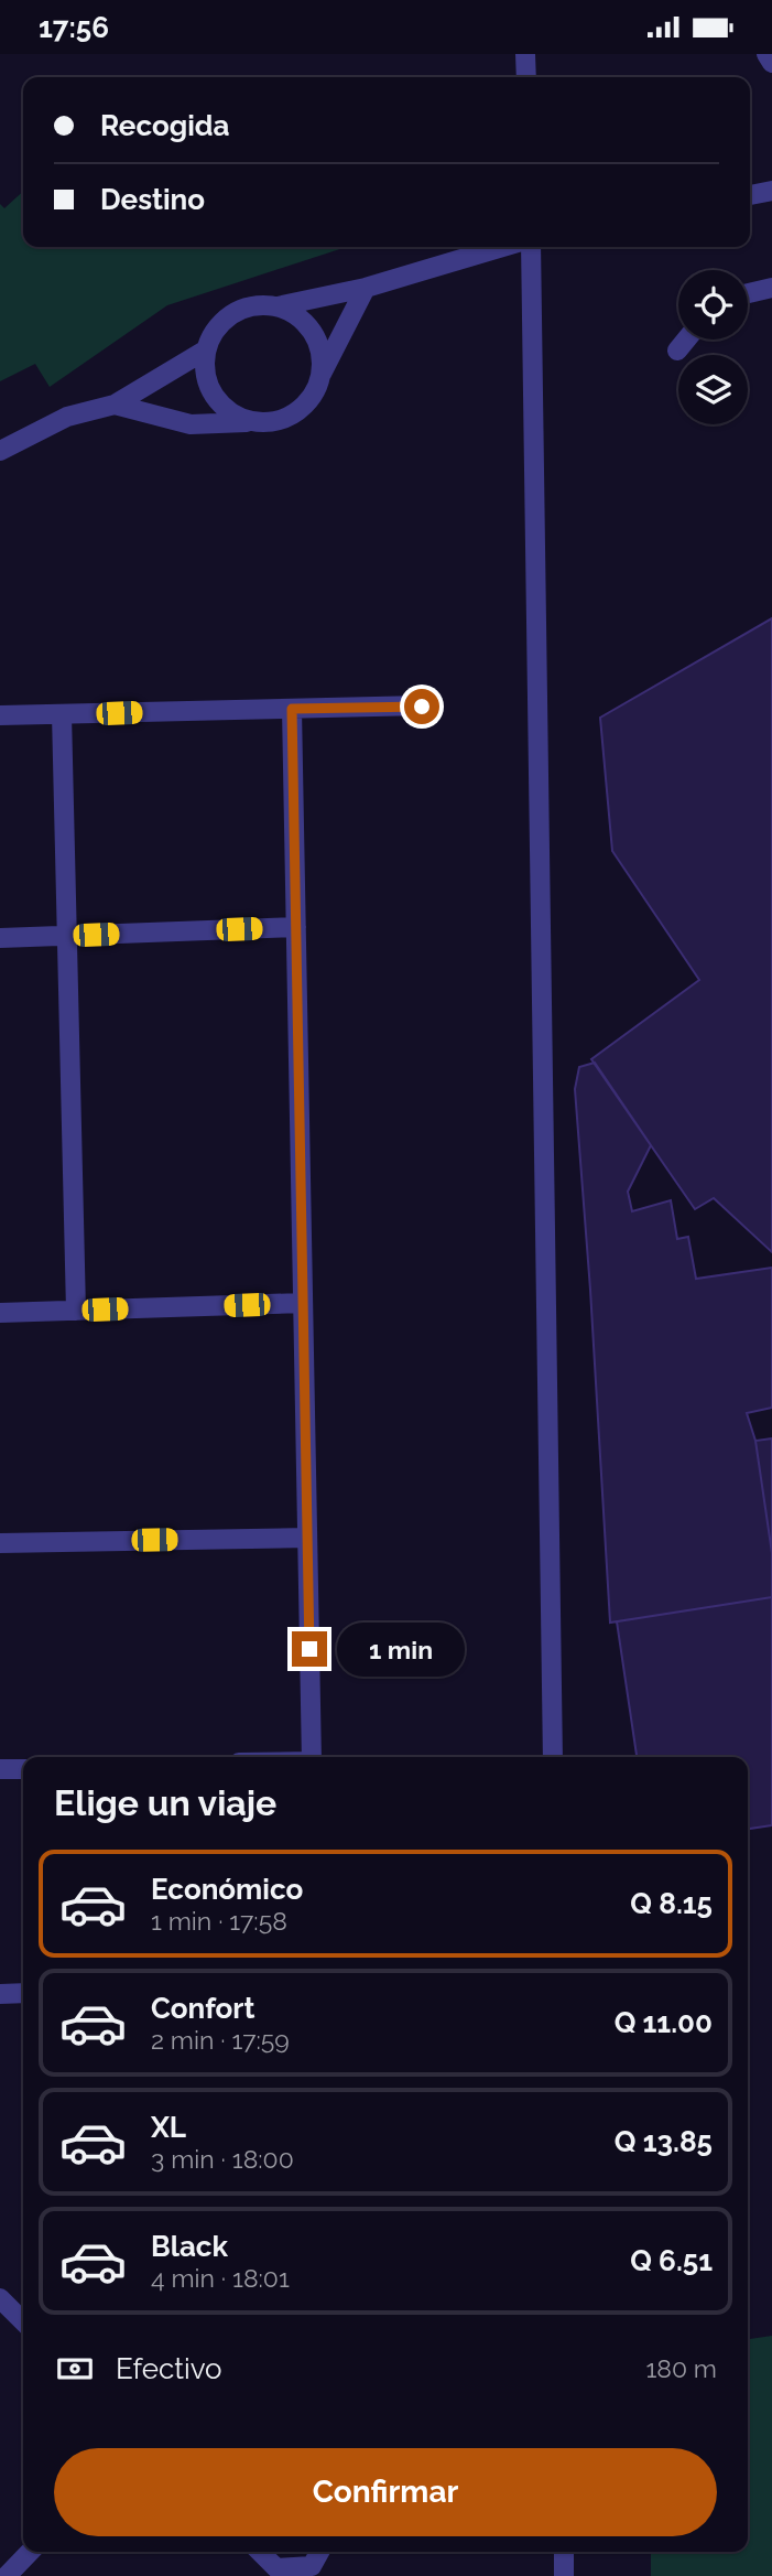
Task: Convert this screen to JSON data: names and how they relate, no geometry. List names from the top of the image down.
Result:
{
  "page": {
    "status": "17:56",
    "banner": ["Recogida", "Destino"],
    "bubble": "1 min",
    "heading": "Elige un viaje",
    "list": [
      {
        "name": "Económico",
        "note": "1 min · 17:58",
        "value": "Q 8.15"
      },
      {
        "name": "Confort",
        "note": "2 min · 17:59",
        "value": "Q 11.00"
      },
      {
        "name": "XL",
        "note": "3 min · 18:00",
        "value": "Q 13.85"
      },
      {
        "name": "Black",
        "note": "4 min · 18:01",
        "value": "Q 6.51"
      }
    ],
    "pay": ["Efectivo", "180 m"],
    "buttons": "Confirmar"
  }
}
